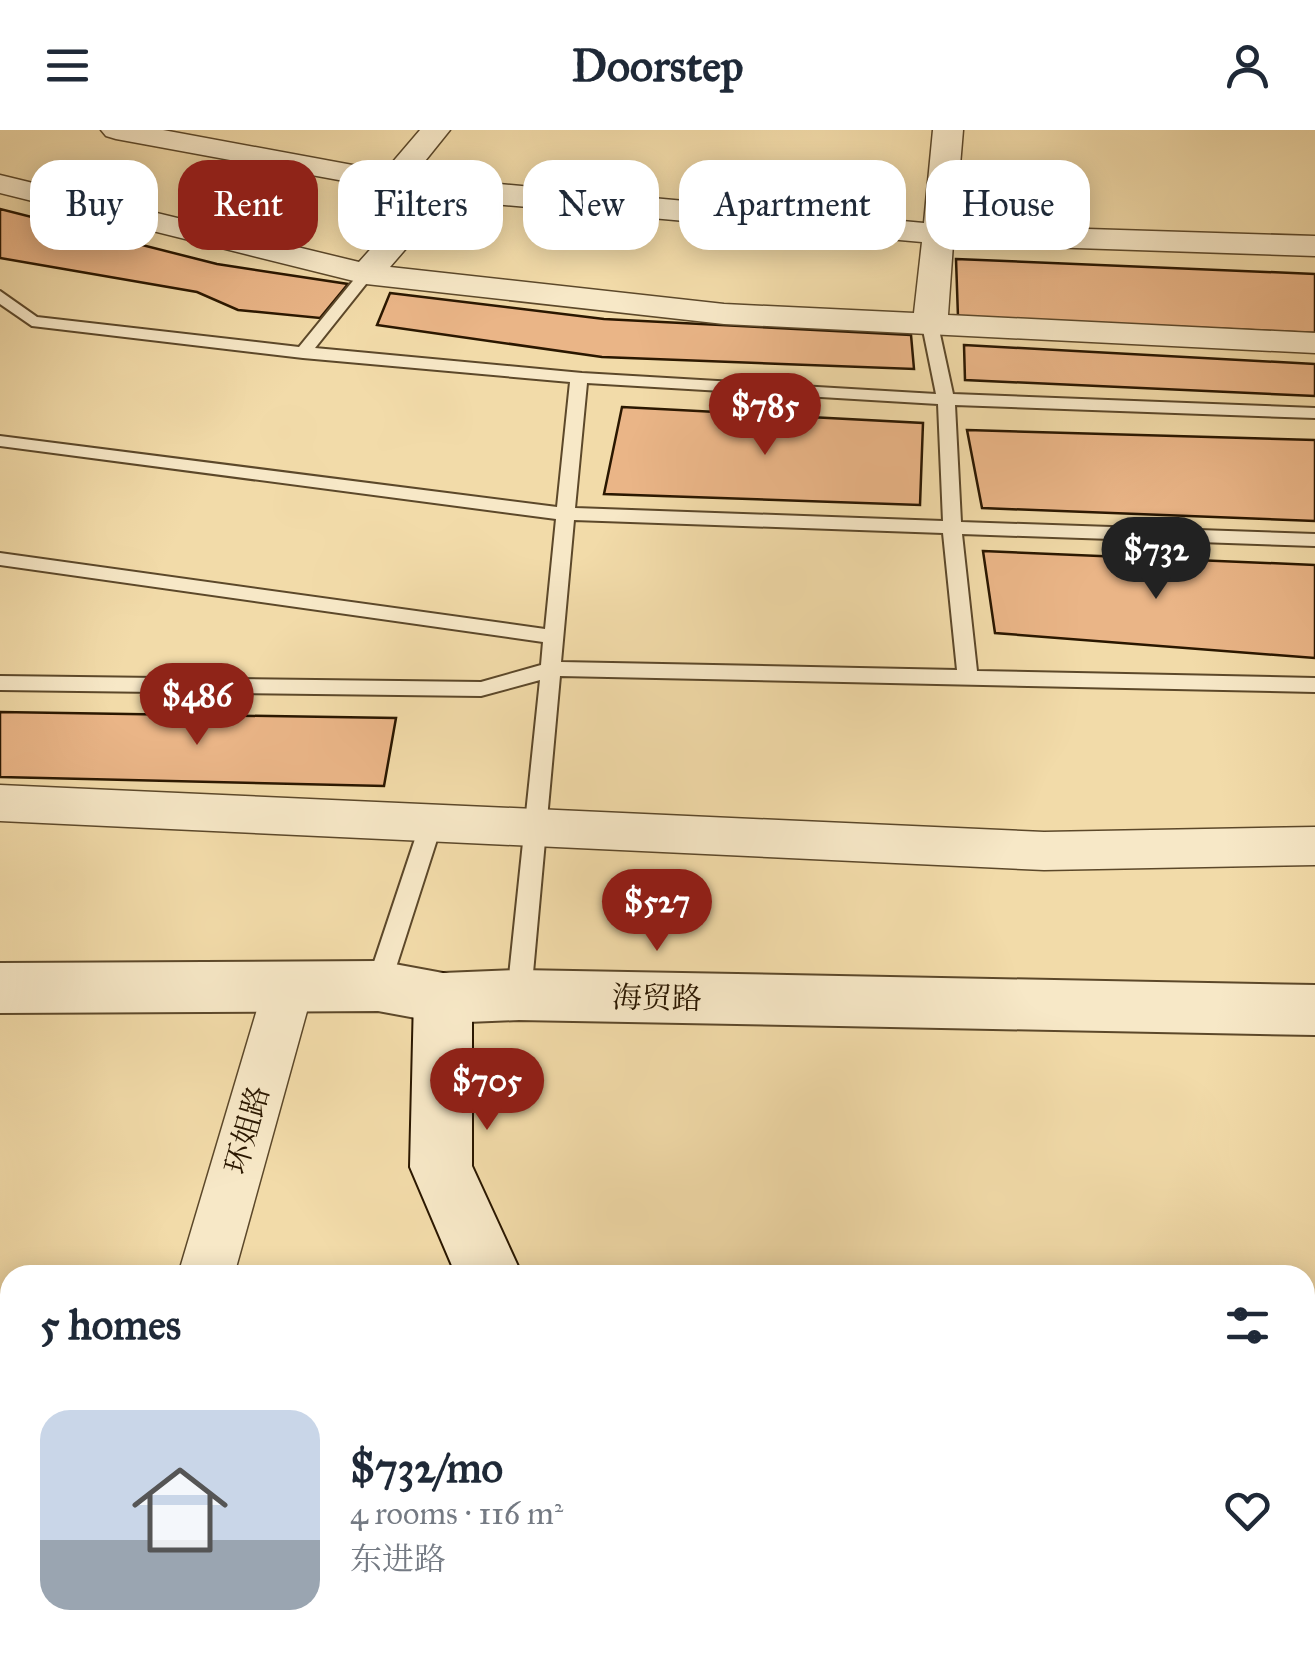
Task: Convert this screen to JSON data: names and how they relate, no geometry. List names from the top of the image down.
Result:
{
  "streets": {
    "street": ["海贸路", "环姐路"]
  },
  "crossings": [
    ["海贸路", "环姐路"]
  ],
  "page": {
    "header": "Doorstep",
    "chip": [
      "Buy",
      "Rent",
      "Filters",
      "New",
      "Apartment",
      "House"
    ],
    "price": [
      "$785",
      "$732",
      "$486",
      "$527",
      "$705"
    ],
    "heading": "5 homes",
    "list": [
      {
        "name": "$732/mo",
        "note": "4 rooms · 116 m² · 东进路"
      }
    ]
  }
}
